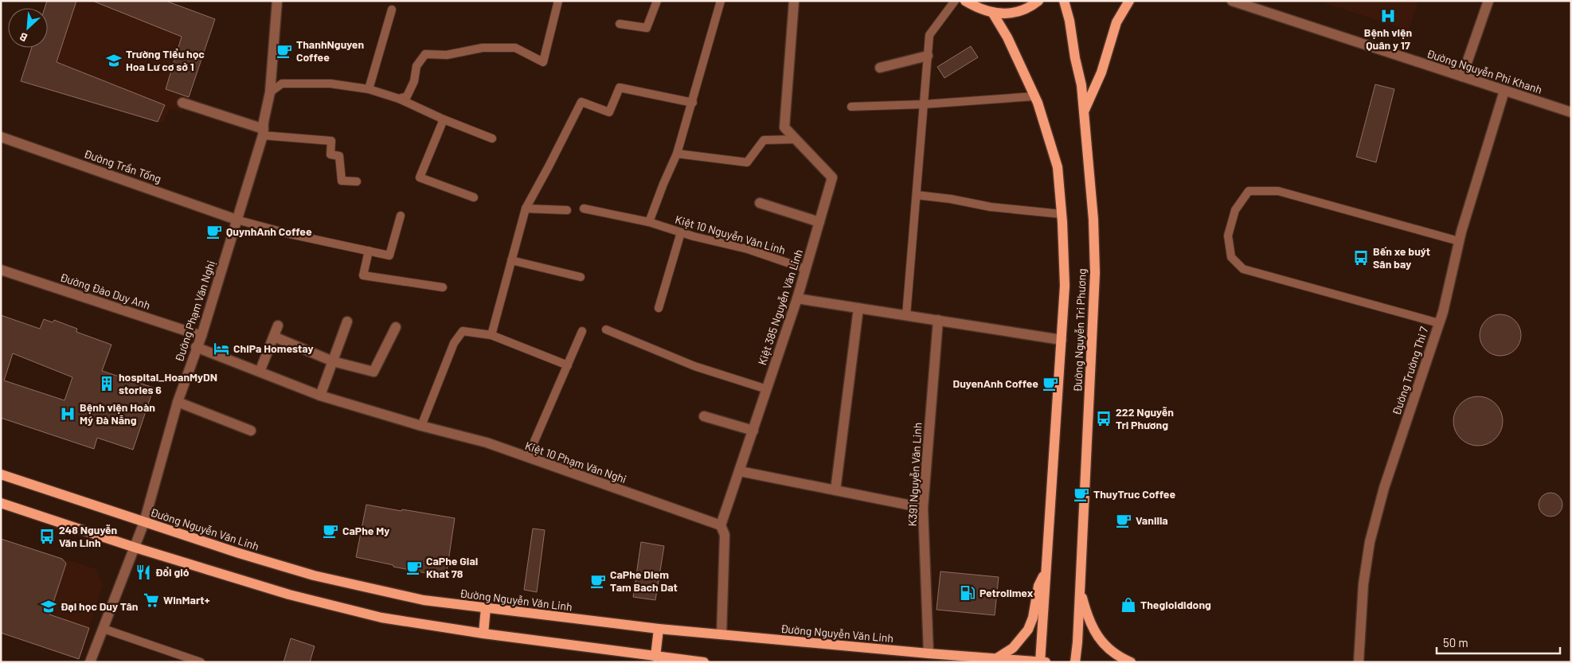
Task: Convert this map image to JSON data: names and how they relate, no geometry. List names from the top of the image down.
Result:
{
  "streets": {
    "main road": ["Đường Nguyễn Tri Phương", "Đường Nguyễn Văn Linh"],
    "street": [
      "Đường Nguyễn Phi Khanh",
      "Đường Trần Tống",
      "Đường Đào Duy Anh",
      "Kiệt 385 Nguyễn Văn Linh",
      "Đường Phạm Văn Nghị",
      "Đường Trường Thi 7",
      "Kiệt 10 Phạm Văn Nghi",
      "K391 Nguyễn Văn Linh"
    ],
    "lane": ["Kiệt 10 Nguyễn Văn Linh"]
  },
  "crossings": [
    ["Đường Nguyễn Phi Khanh", "Đường Trường Thi 7"],
    ["Đường Trần Tống", "Đường Phạm Văn Nghị"],
    ["Kiệt 10 Nguyễn Văn Linh", "Kiệt 385 Nguyễn Văn Linh"],
    ["Đường Đào Duy Anh", "Đường Phạm Văn Nghị"],
    ["Kiệt 385 Nguyễn Văn Linh", "Kiệt 10 Phạm Văn Nghi"],
    ["Đường Phạm Văn Nghị", "Kiệt 10 Phạm Văn Nghi"],
    ["Đường Phạm Văn Nghị", "Đường Nguyễn Văn Linh"],
    ["Đường Nguyễn Tri Phương", "Đường Nguyễn Văn Linh"],
    ["K391 Nguyễn Văn Linh", "Đường Nguyễn Văn Linh"]
  ],
  "places": {
    "hospital": ["Bệnh viện Quân y 17", "Bệnh viện Hoàn Mỹ Đà Nẵng"],
    "cafe": [
      "ThanhNguyen Coffee",
      "QuynhAnh Coffee",
      "DuyenAnh Coffee",
      "ThuyTruc Coffee",
      "Vanilla",
      "CaPhe My",
      "CaPhe Giai Khat 78",
      "CaPhe Diem Tam Bach Dat"
    ],
    "school or university": ["Trường Tiểu học Hoa Lư cơ sở 1", "Đại học Duy Tân"],
    "bus stop": ["Bến xe buýt Sân bay", "222 Nguyễn Tri Phương", "248 Nguyễn Văn Linh"],
    "hotel": ["ChiPa Homestay"],
    "building": ["hospital_HoanMyDN stories 6"],
    "restaurant": ["Đổi gió"],
    "fuel station": ["Petrolimex"],
    "supermarket": ["WinMart+"],
    "shop": ["Thegioididong"]
  },
  "scale_bar": "50 m",
  "north": "bottom left"
}
